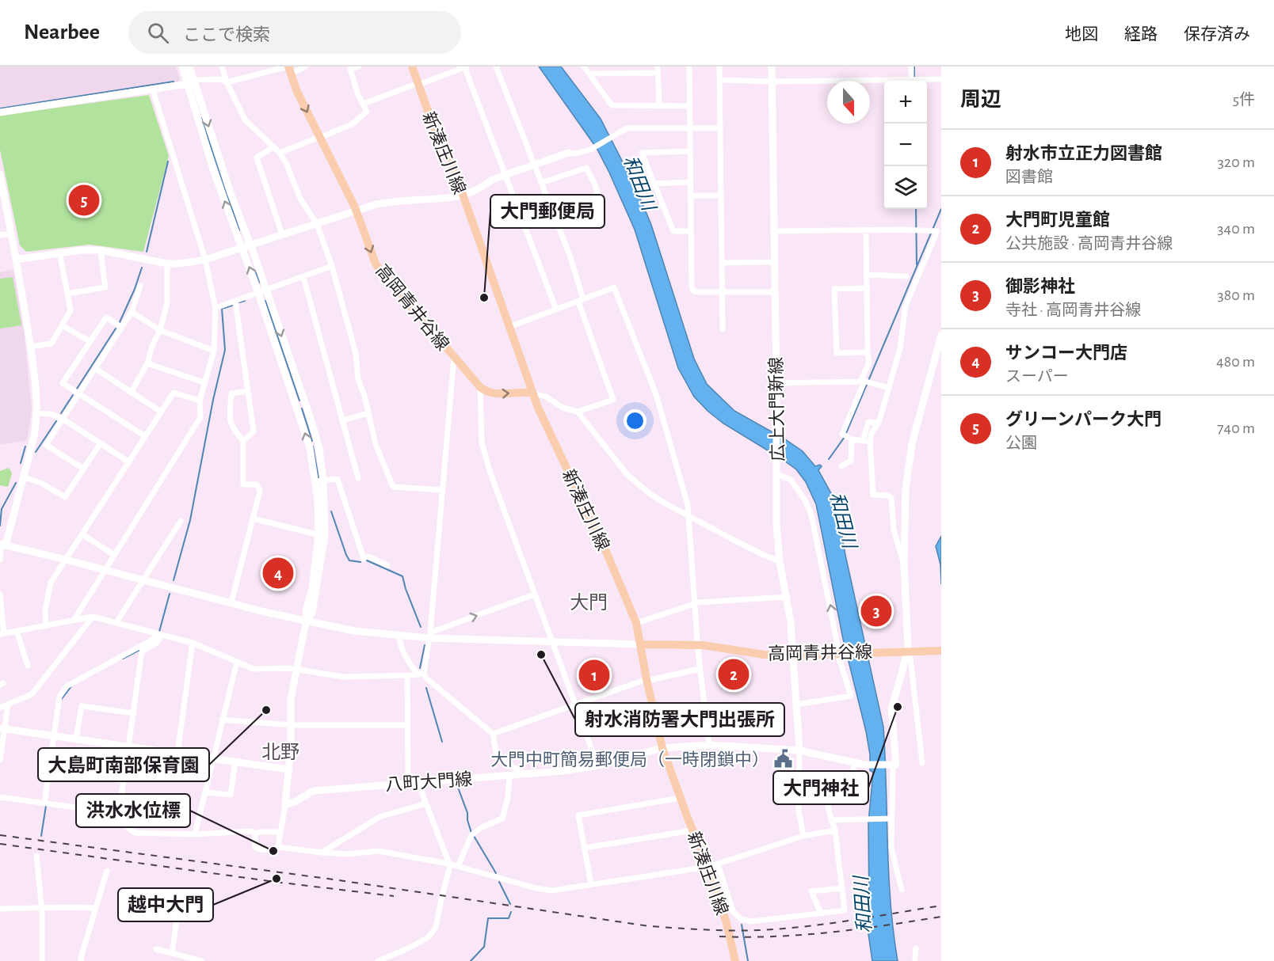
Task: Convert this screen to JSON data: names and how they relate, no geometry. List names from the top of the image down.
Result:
{
  "streets": {
    "main road": ["新湊庄川線", "高岡青井谷線"],
    "street": ["広上大門新線", "八町大門線"]
  },
  "crossings": [
    ["新湊庄川線", "高岡青井谷線"],
    ["新湊庄川線", "八町大門線"],
    ["高岡青井谷線", "広上大門新線"],
    ["広上大門新線", "八町大門線"]
  ],
  "one_way": ["高岡青井谷線"],
  "districts": ["大門", "北野"],
  "water": ["和田川"],
  "places": {
    "other": [
      "大門郵便局",
      "射水消防署大門出張所",
      "大門神社",
      "大島町南部保育園",
      "洪水水位標",
      "越中大門"
    ],
    "public building": ["大門中町簡易郵便局（一時閉鎖中）"]
  },
  "north": "bottom",
  "page": {
    "header": "Nearbee",
    "search": "ここで検索",
    "nav": ["地図", "経路", "保存済み"],
    "heading": ["周辺", "5件"],
    "map_buttons": ["+", "−"],
    "list": [
      {
        "mark": "1",
        "name": "射水市立正力図書館",
        "note": "図書館",
        "value": "320 m"
      },
      {
        "mark": "2",
        "name": "大門町児童館",
        "note": "公共施設 · 高岡青井谷線",
        "value": "340 m"
      },
      {
        "mark": "3",
        "name": "御影神社",
        "note": "寺社 · 高岡青井谷線",
        "value": "380 m"
      },
      {
        "mark": "4",
        "name": "サンコー大門店",
        "note": "スーパー",
        "value": "480 m"
      },
      {
        "mark": "5",
        "name": "グリーンパーク大門",
        "note": "公園",
        "value": "740 m"
      }
    ],
    "pins": [
      "5",
      "4",
      "3",
      "2",
      "1"
    ]
  }
}
